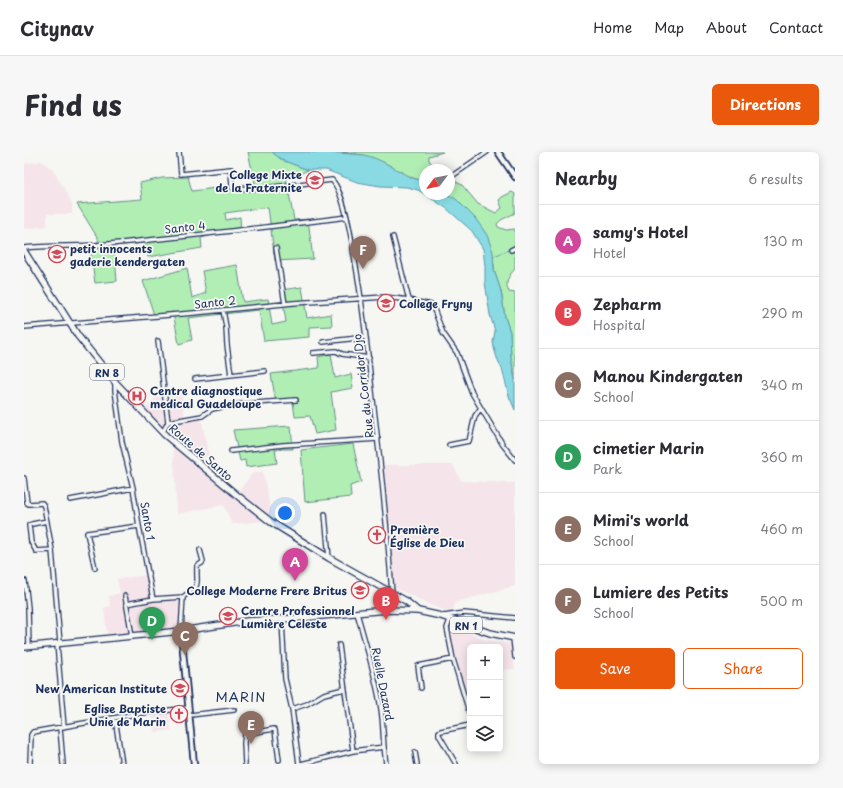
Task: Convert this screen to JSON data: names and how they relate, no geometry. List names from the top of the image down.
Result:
{
  "streets": {
    "main road": ["RN 8", "Route de Santo", "RN 1"],
    "street": [
      "Santo 4",
      "Santo 2",
      "Rue du Corridor Djo",
      "Santo 1",
      "Ruelle Dazard"
    ]
  },
  "crossings": [
    ["Santo 4", "Rue du Corridor Djo"],
    ["Santo 4", "Route de Santo"],
    ["Santo 2", "Rue du Corridor Djo"],
    ["Santo 2", "Route de Santo"],
    ["Rue du Corridor Djo", "Route de Santo"],
    ["Route de Santo", "Santo 1"],
    ["Route de Santo", "RN 1"],
    ["RN 1", "Ruelle Dazard"]
  ],
  "districts": ["MARIN"],
  "places": {
    "school or university": [
      "College Mixte de la Fraternite",
      "petit innocents gaderie kendergaten",
      "College Fryny",
      "College Moderne Frere Britus",
      "Centre Professionnel Lumière Celeste",
      "New American Institute"
    ],
    "hospital": ["Centre diagnostique medical Guadeloupe"],
    "church": ["Première Église de Dieu", "Eglise Baptiste Unie de Marin"]
  },
  "north": "bottom left",
  "page": {
    "header": "Citynav",
    "nav": [
      "Home",
      "Map",
      "About",
      "Contact"
    ],
    "title": "Find us",
    "buttons": [
      "Directions",
      ["Save", "Share"]
    ],
    "heading": ["Nearby", "6 results"],
    "list": [
      {
        "mark": "A",
        "name": "samy's Hotel",
        "note": "Hotel",
        "value": "130 m"
      },
      {
        "mark": "B",
        "name": "Zepharm",
        "note": "Hospital",
        "value": "290 m"
      },
      {
        "mark": "C",
        "name": "Manou Kindergaten",
        "note": "School",
        "value": "340 m"
      },
      {
        "mark": "D",
        "name": "cimetier Marin",
        "note": "Park",
        "value": "360 m"
      },
      {
        "mark": "E",
        "name": "Mimi's world",
        "note": "School",
        "value": "460 m"
      },
      {
        "mark": "F",
        "name": "Lumiere des Petits",
        "note": "School",
        "value": "500 m"
      }
    ],
    "pins": [
      "F",
      "A",
      "B",
      "D",
      "C",
      "E"
    ],
    "map_buttons": ["+", "−"]
  }
}
